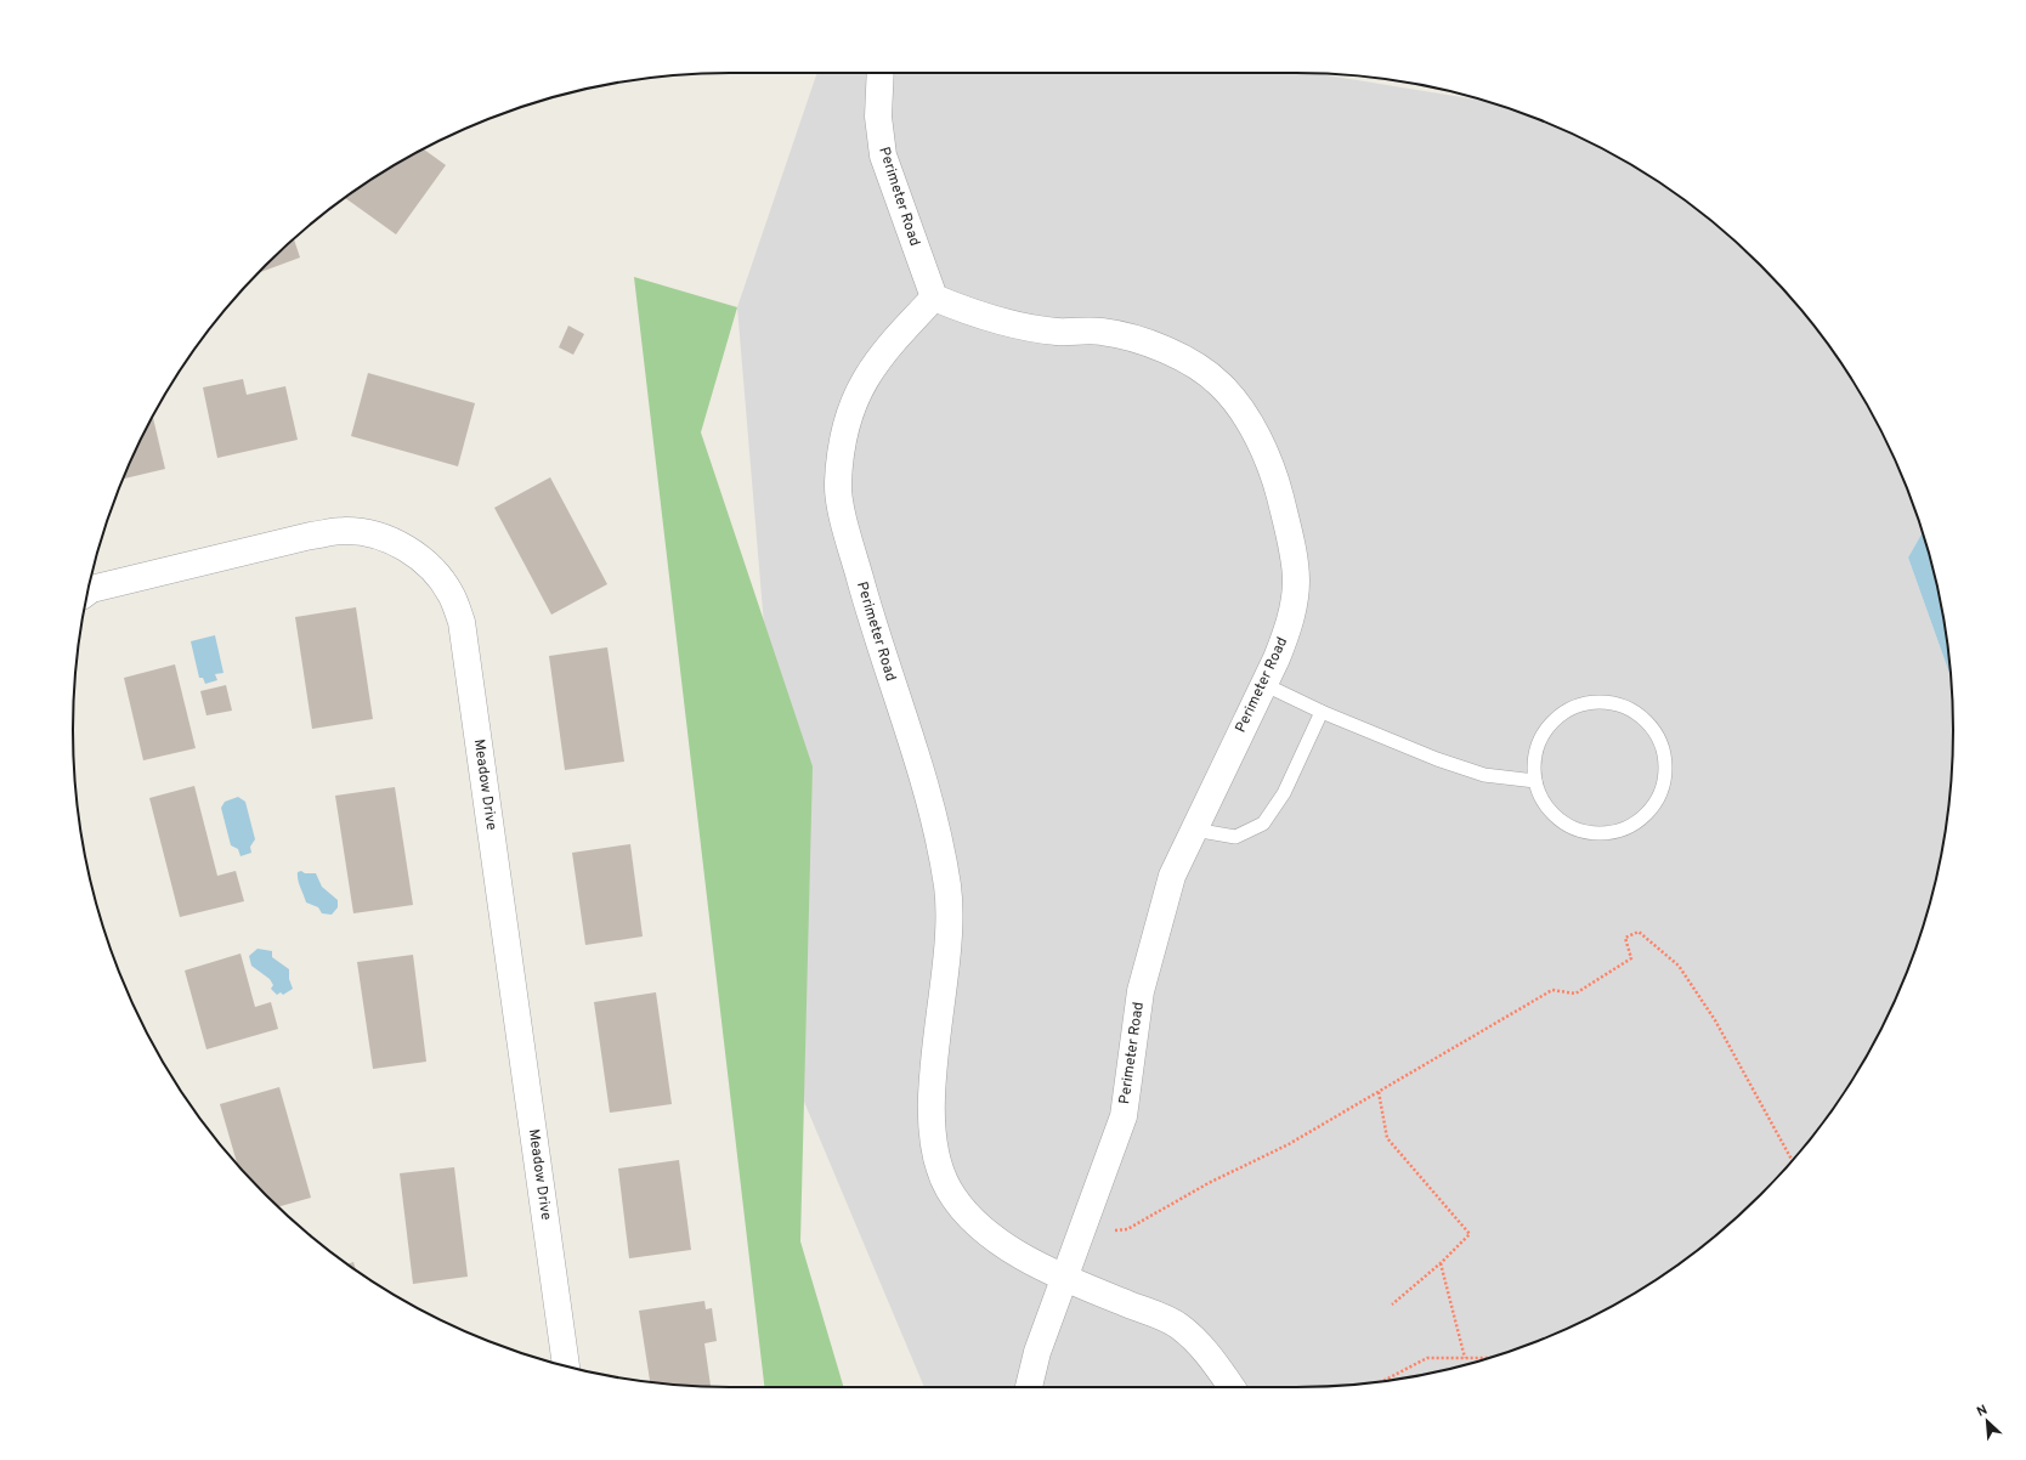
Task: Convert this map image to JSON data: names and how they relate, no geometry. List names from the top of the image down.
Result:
{
  "streets": {
    "street": ["Perimeter Road", "Meadow Drive"]
  },
  "north": "top left"
}
